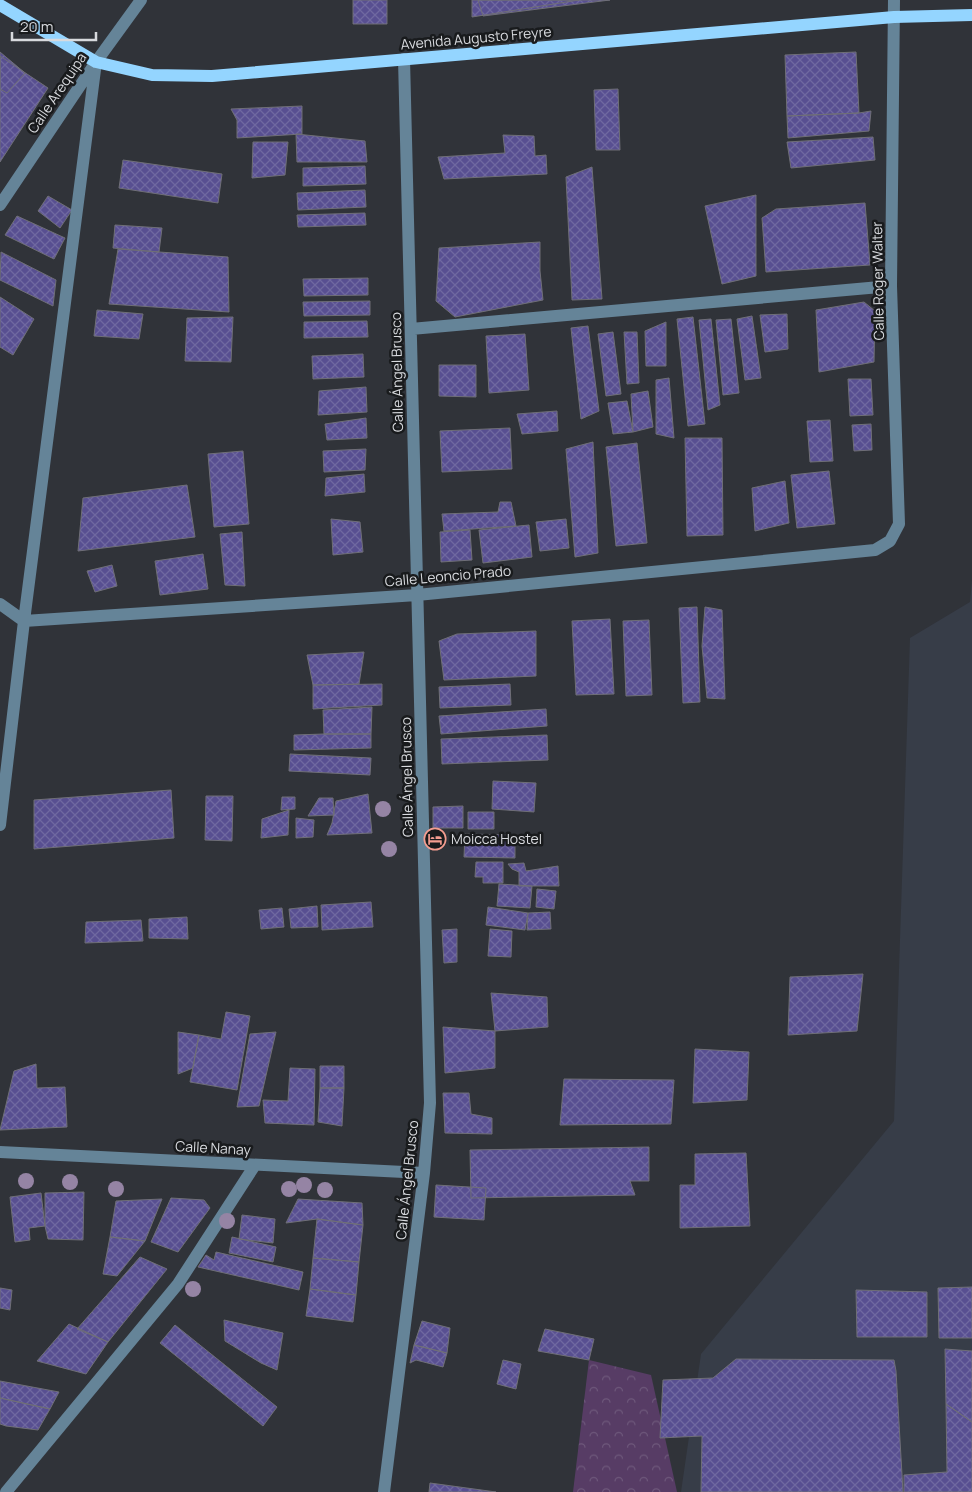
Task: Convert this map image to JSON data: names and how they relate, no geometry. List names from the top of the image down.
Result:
{
  "streets": {
    "main road": ["Avenida Augusto Freyre"],
    "street": [
      "Calle Arequipa",
      "Calle Roger Walter",
      "Calle Ángel Brusco",
      "Calle Leoncio Prado",
      "Calle Nanay"
    ]
  },
  "crossings": [
    ["Avenida Augusto Freyre", "Calle Arequipa"],
    ["Avenida Augusto Freyre", "Calle Roger Walter"],
    ["Avenida Augusto Freyre", "Calle Ángel Brusco"],
    ["Calle Roger Walter", "Calle Leoncio Prado"],
    ["Calle Ángel Brusco", "Calle Leoncio Prado"],
    ["Calle Ángel Brusco", "Calle Nanay"]
  ],
  "places": {
    "hotel": ["Moicca Hostel"]
  },
  "scale_bar": "20 m"
}
